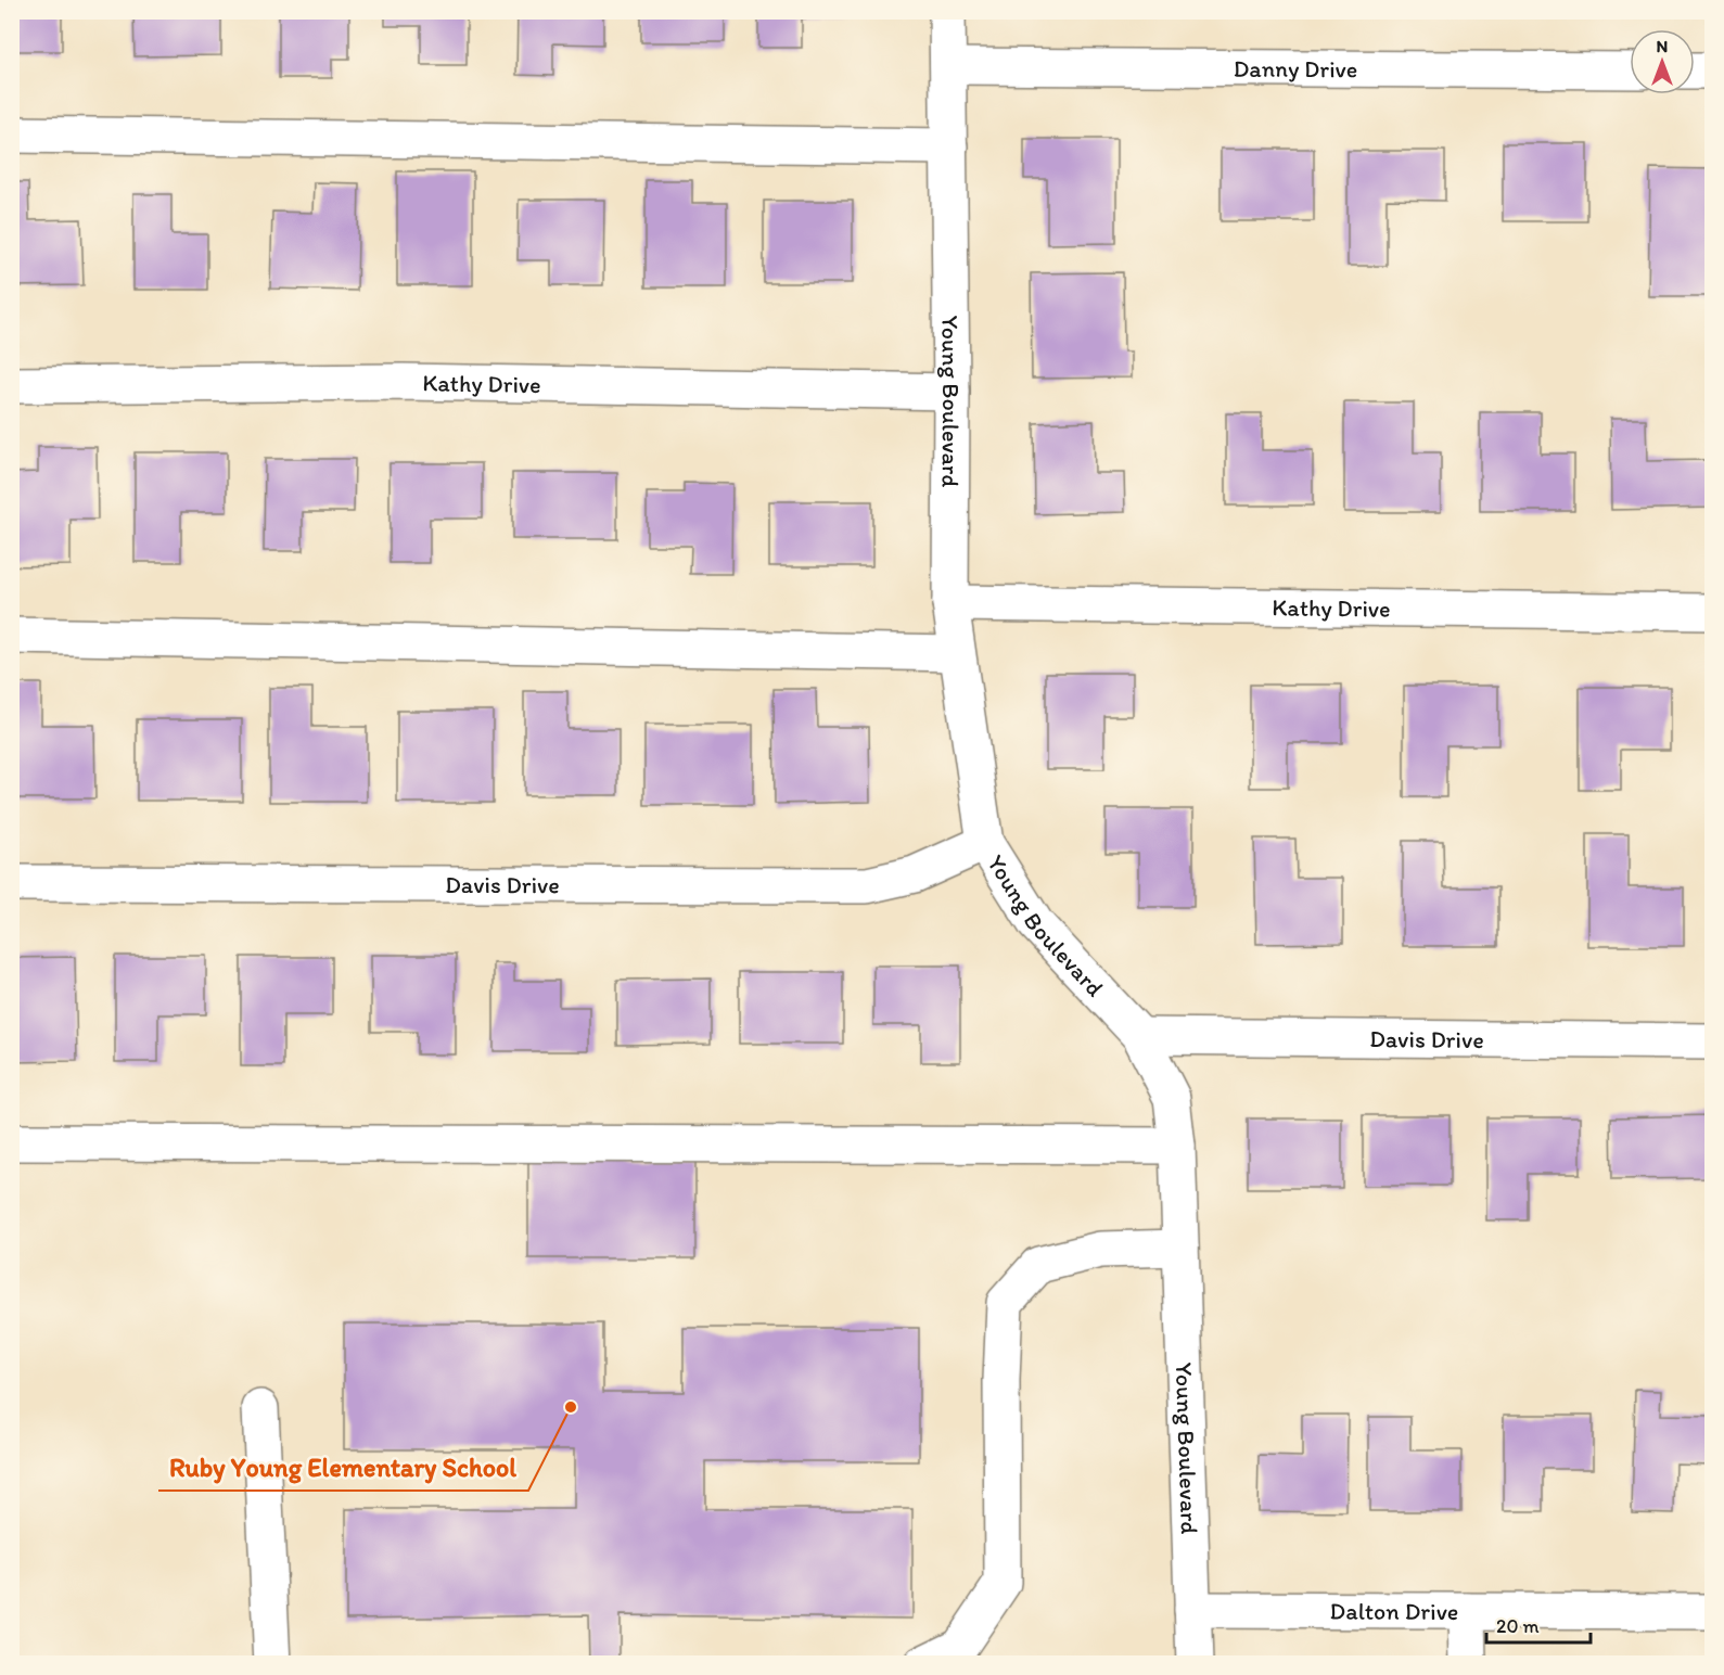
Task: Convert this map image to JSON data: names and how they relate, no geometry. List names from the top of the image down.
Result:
{
  "streets": {
    "street": [
      "Danny Drive",
      "Kathy Drive",
      "Young Boulevard",
      "Davis Drive",
      "Dalton Drive"
    ]
  },
  "crossings": [
    ["Danny Drive", "Young Boulevard"],
    ["Kathy Drive", "Young Boulevard"],
    ["Young Boulevard", "Davis Drive"],
    ["Young Boulevard", "Dalton Drive"]
  ],
  "places": ["Ruby Young Elementary School"],
  "scale_bar": "20 m",
  "north": "top"
}
